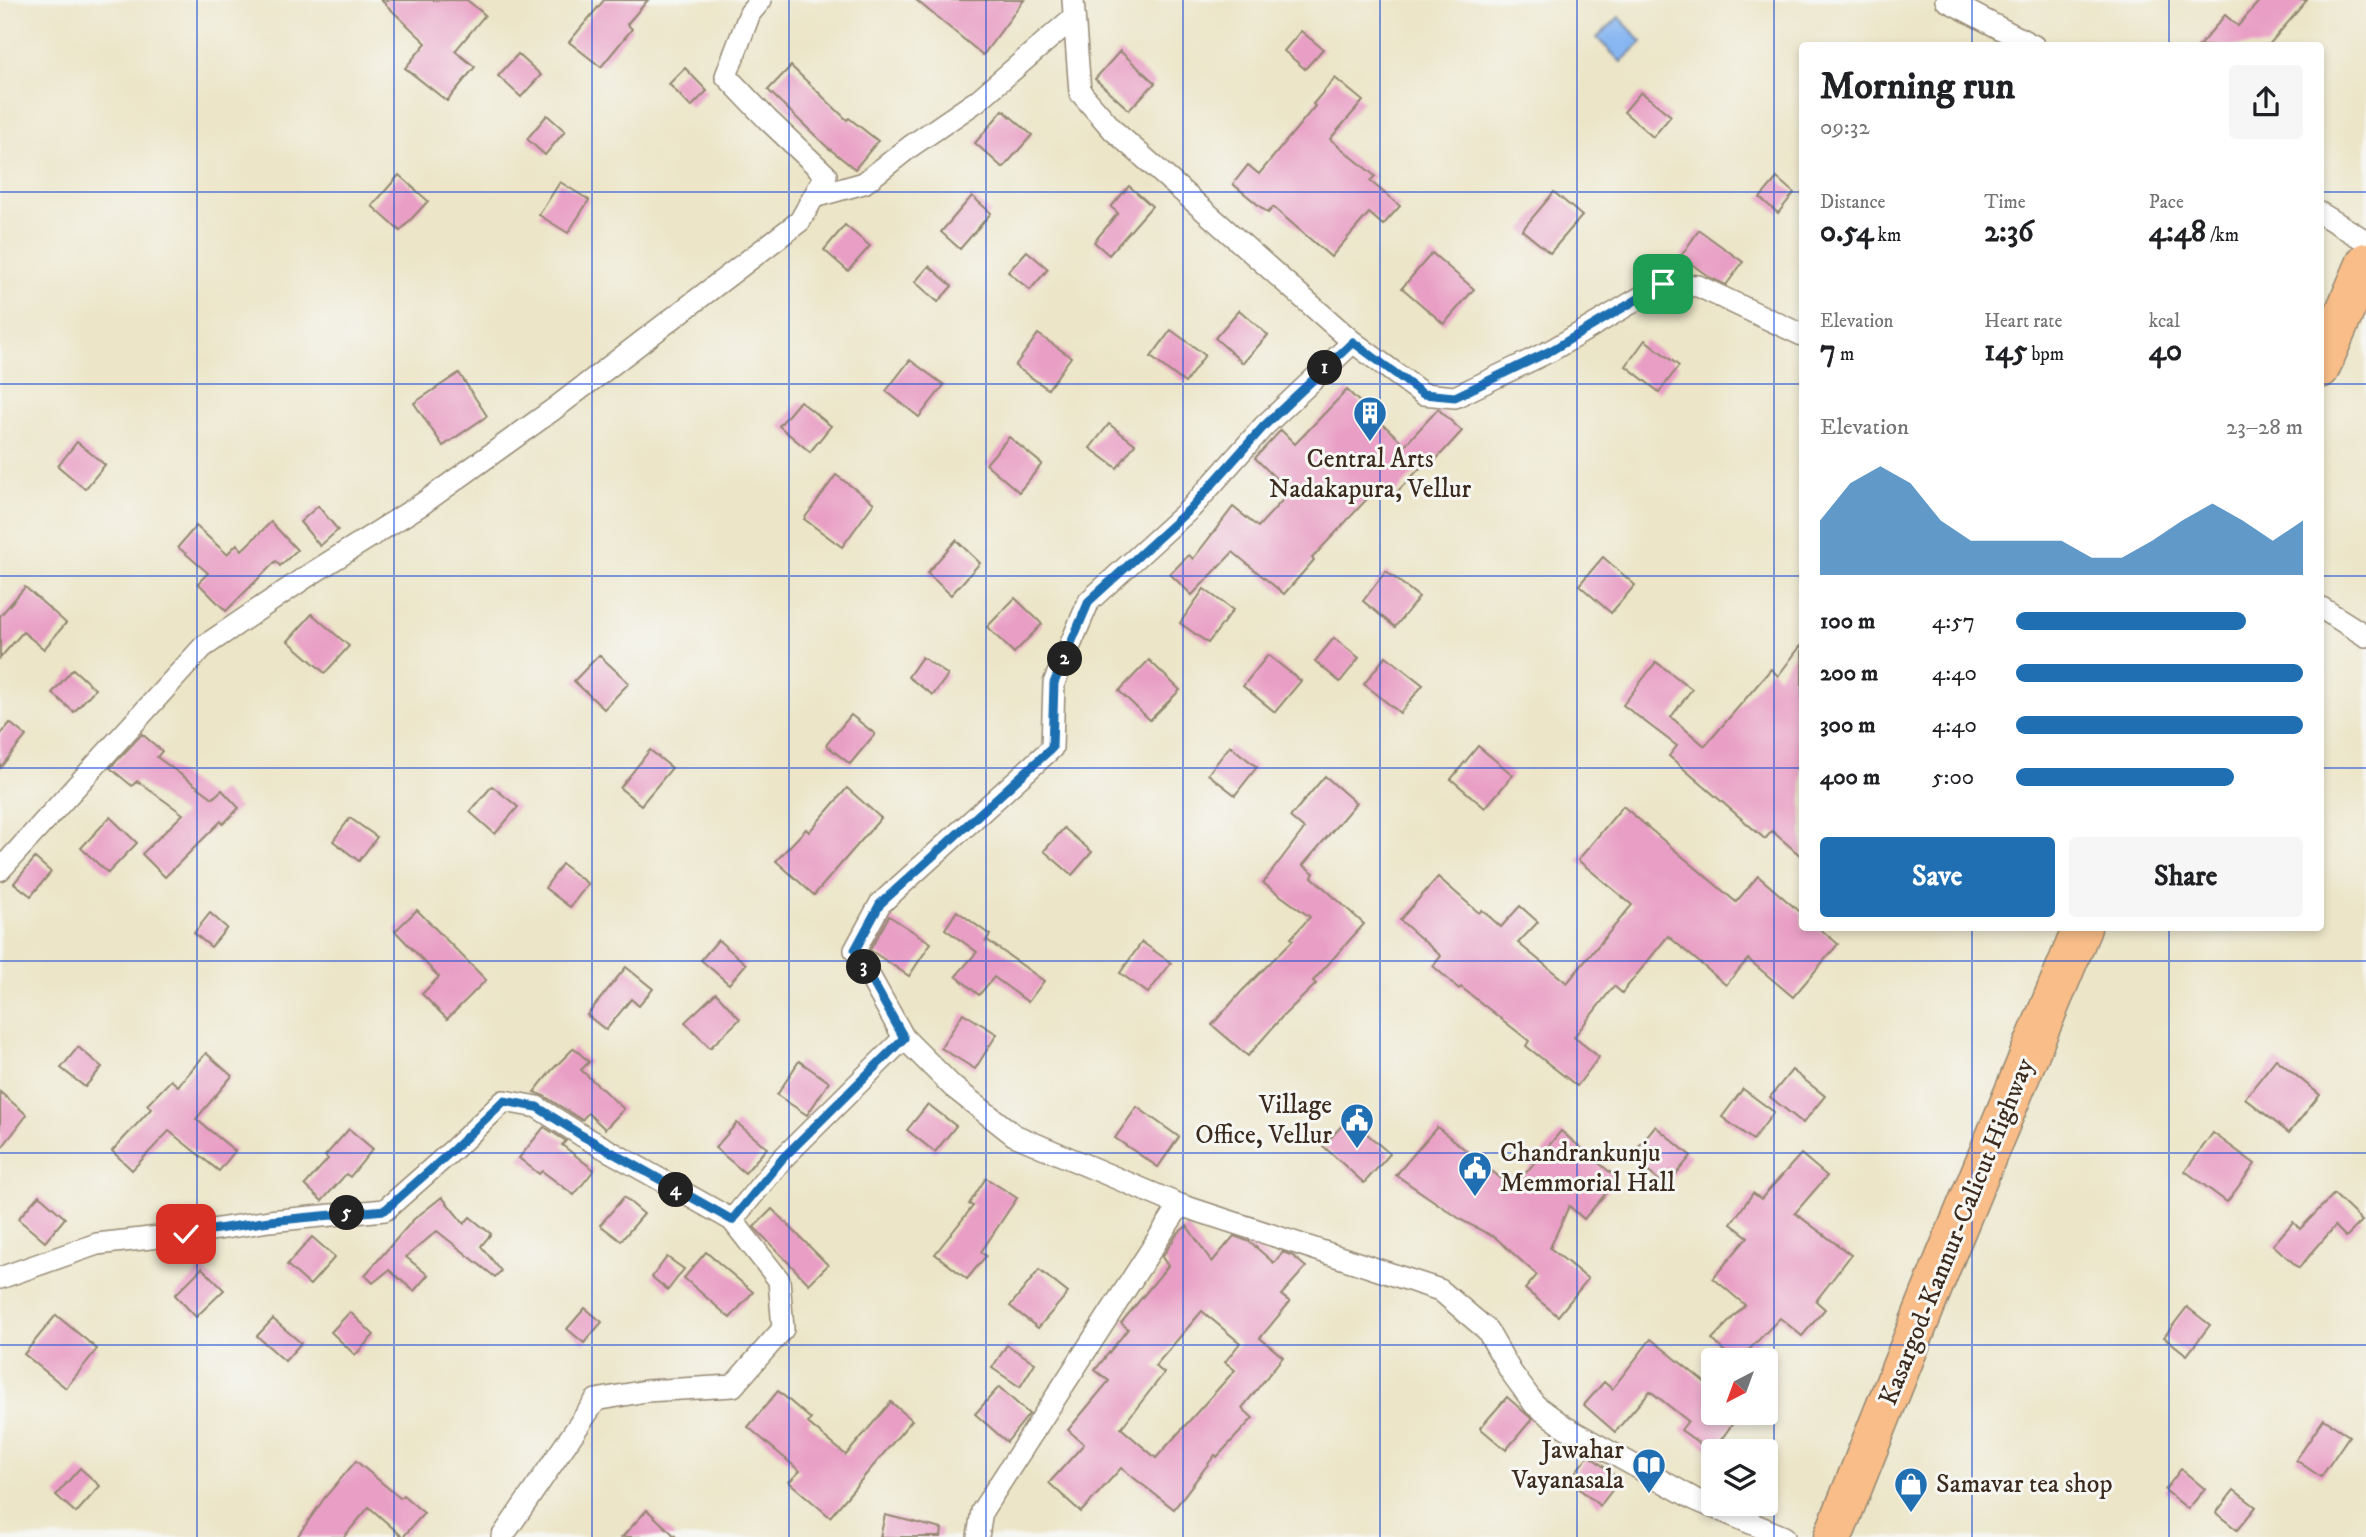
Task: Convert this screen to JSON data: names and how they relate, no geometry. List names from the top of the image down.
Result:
{
  "streets": {
    "highway": ["Kasargod-Kannur-Calicut Highway"]
  },
  "places": {
    "building": ["Central Arts Nadakapura, Vellur"],
    "public building": ["Village Office, Vellur", "Chandrankunju Memmorial Hall"],
    "library": ["Jawahar Vayanasala"],
    "shop": ["Samavar tea shop"]
  },
  "north": "bottom left",
  "page": {
    "heading": ["Morning run", "09:32"],
    "stats": [
      ["Distance", "0.54 km"],
      ["Time", "2:36"],
      ["Pace", "4:48 /km"],
      ["Elevation", "7 m"],
      ["Heart rate", "145 bpm"],
      ["kcal", "40"]
    ],
    "pins": [
      "1",
      "2",
      "3",
      "4",
      "5"
    ],
    "chart": ["Elevation", "23–28 m"],
    "list": [
      {
        "name": "100 m",
        "note": "4:57"
      },
      {
        "name": "200 m",
        "note": "4:40"
      },
      {
        "name": "300 m",
        "note": "4:40"
      },
      {
        "name": "400 m",
        "note": "5:00"
      }
    ],
    "buttons": ["Save", "Share"]
  }
}
